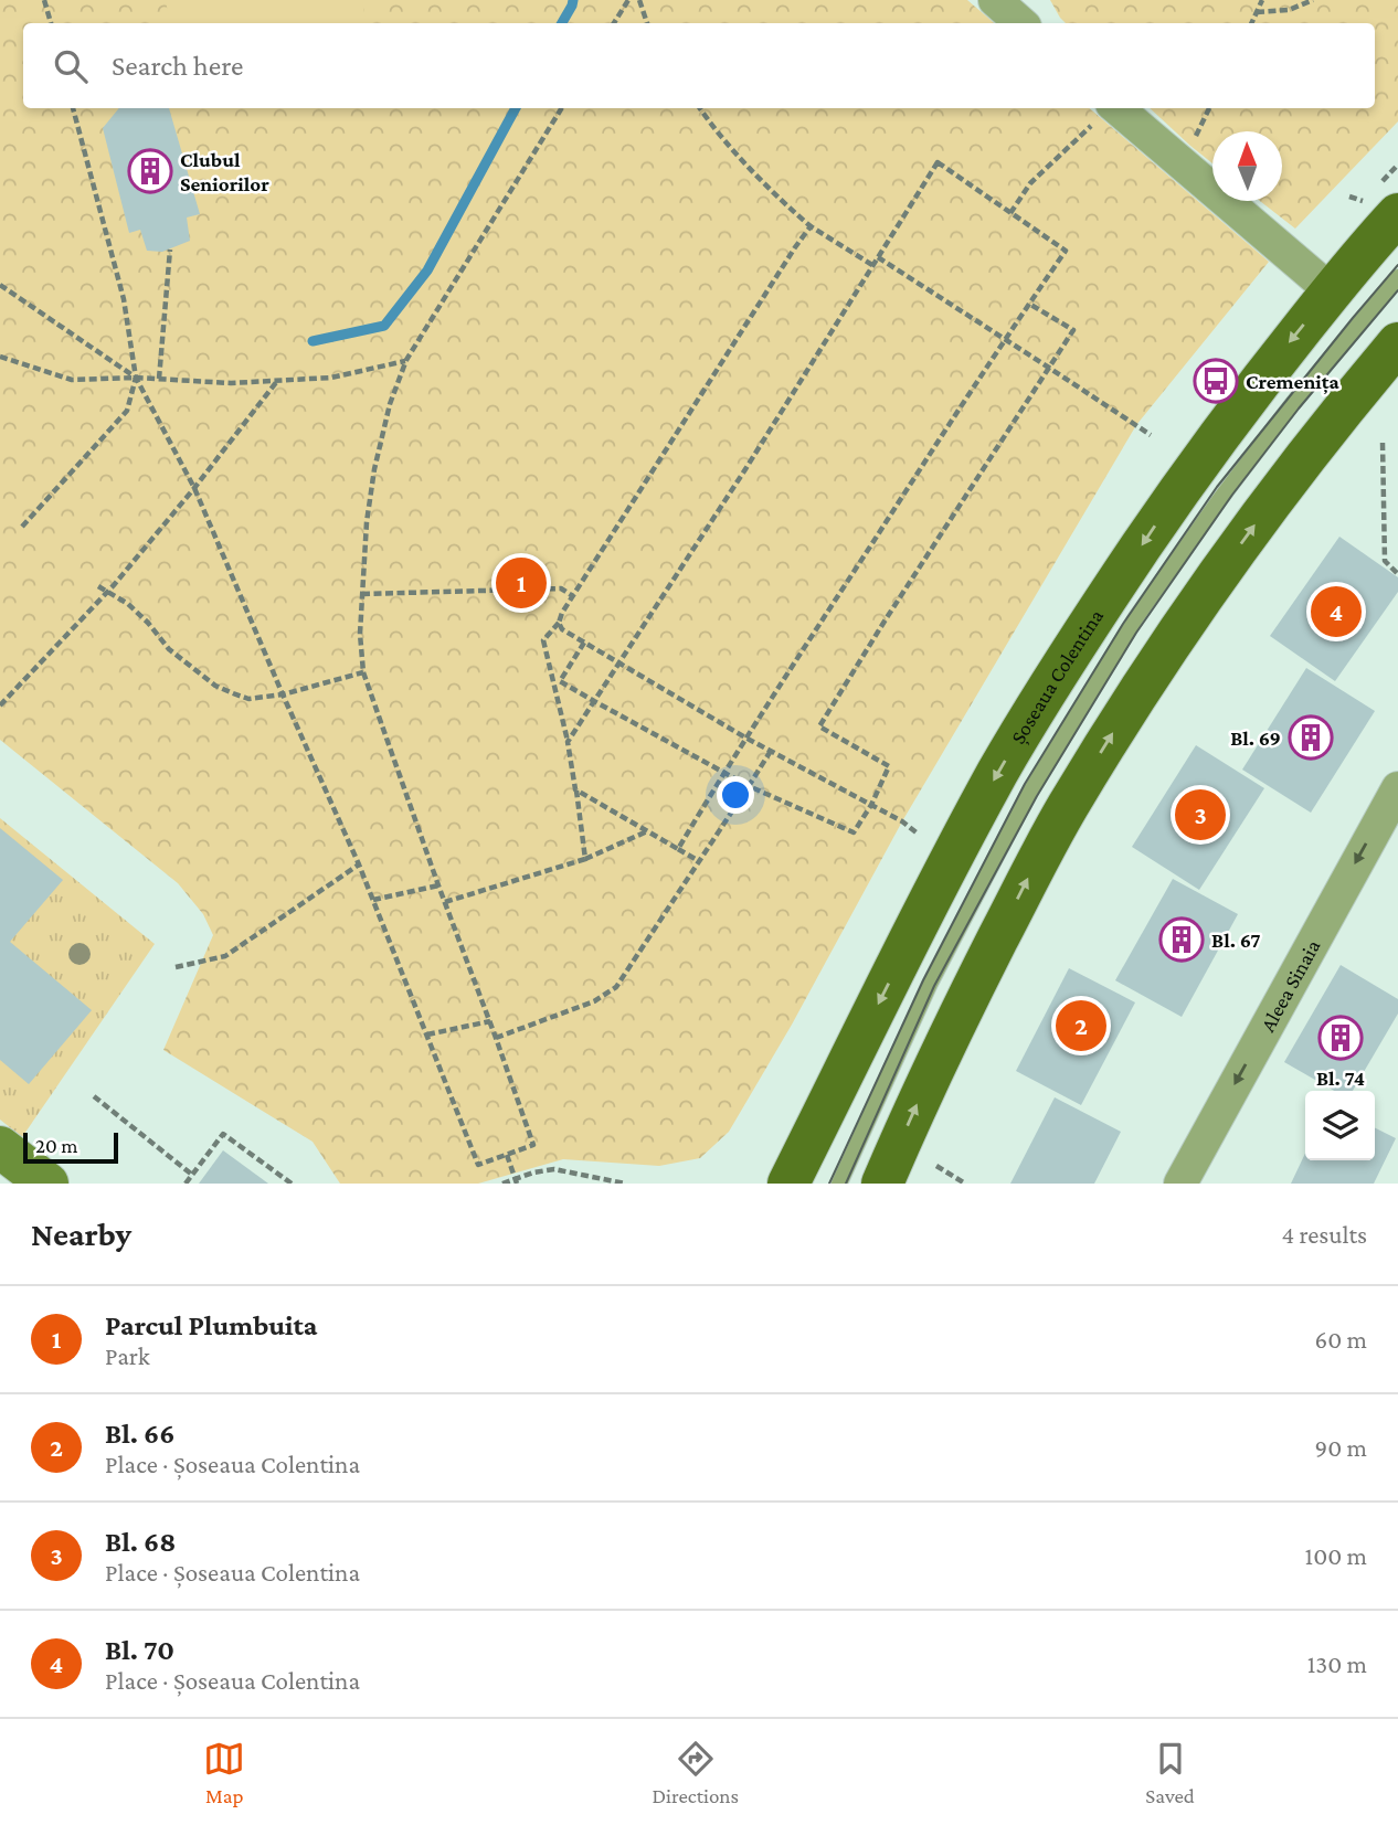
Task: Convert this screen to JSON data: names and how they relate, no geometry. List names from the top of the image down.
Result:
{
  "streets": {
    "main road": ["Șoseaua Colentina"],
    "street": ["Aleea Sinaia"]
  },
  "one_way": ["Aleea Sinaia"],
  "places": {
    "building": [
      "Clubul Seniorilor",
      "Bl. 69",
      "Bl. 67",
      "Bl. 74"
    ],
    "bus stop": ["Cremenița"]
  },
  "scale_bar": "20 m",
  "north": "top",
  "page": {
    "search": "Search here",
    "pins": [
      "1",
      "4",
      "3",
      "2"
    ],
    "scale": "20 m",
    "heading": ["Nearby", "4 results"],
    "list": [
      {
        "mark": "1",
        "name": "Parcul Plumbuita",
        "note": "Park",
        "value": "60 m"
      },
      {
        "mark": "2",
        "name": "Bl. 66",
        "note": "Place · Șoseaua Colentina",
        "value": "90 m"
      },
      {
        "mark": "3",
        "name": "Bl. 68",
        "note": "Place · Șoseaua Colentina",
        "value": "100 m"
      },
      {
        "mark": "4",
        "name": "Bl. 70",
        "note": "Place · Șoseaua Colentina",
        "value": "130 m"
      }
    ],
    "nav": ["Map", "Directions", "Saved"]
  }
}
